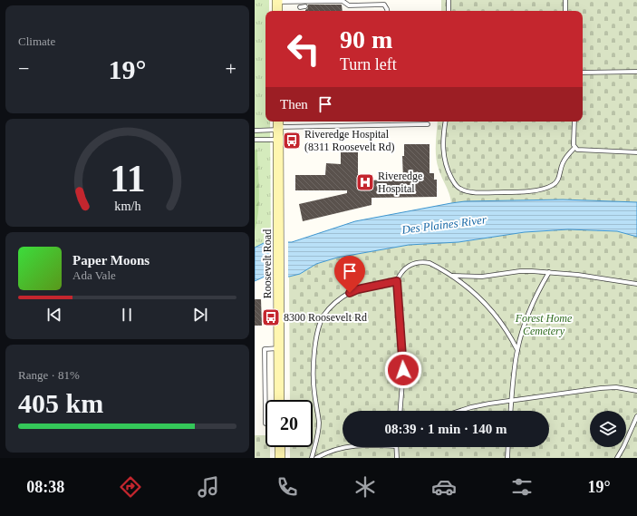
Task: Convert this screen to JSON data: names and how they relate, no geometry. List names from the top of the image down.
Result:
{
  "streets": {
    "main road": ["Roosevelt Road"]
  },
  "water": ["Des Plaines River"],
  "parks": ["Forest Home Cemetery"],
  "places": {
    "bus stop": ["Riveredge Hospital (8311 Roosevelt Rd)", "8300 Roosevelt Rd"],
    "hospital": ["Riveredge Hospital"]
  },
  "page": {
    "tile": [
      "Climate",
      ["Range · 81%", "405 km"]
    ],
    "turn": ["90 m", "Turn left"],
    "heat": ["−", "19°", "+"],
    "then": "Then",
    "song": ["Paper Moons", "Ada Vale"],
    "limit": "20",
    "trip": "08:39 · 1 min · 140 m",
    "tabs": ["08:38", "19°"],
    "gauge": ["11", "km/h"]
  }
}
